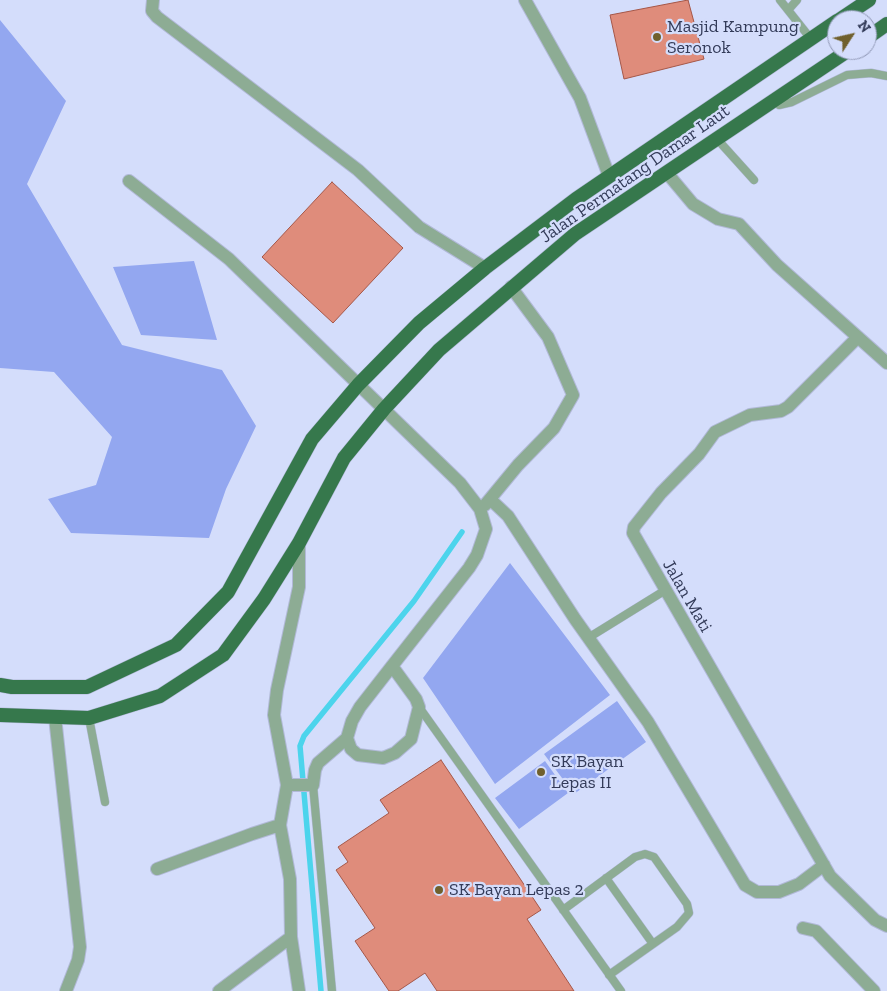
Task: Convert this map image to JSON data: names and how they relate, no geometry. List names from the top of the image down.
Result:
{
  "streets": {
    "highway": ["Jalan Permatang Damar Laut"],
    "street": ["Jalan Mati"]
  },
  "places": ["Masjid Kampung Seronok", "SK Bayan Lepas II", "SK Bayan Lepas 2"],
  "north": "top right"
}
